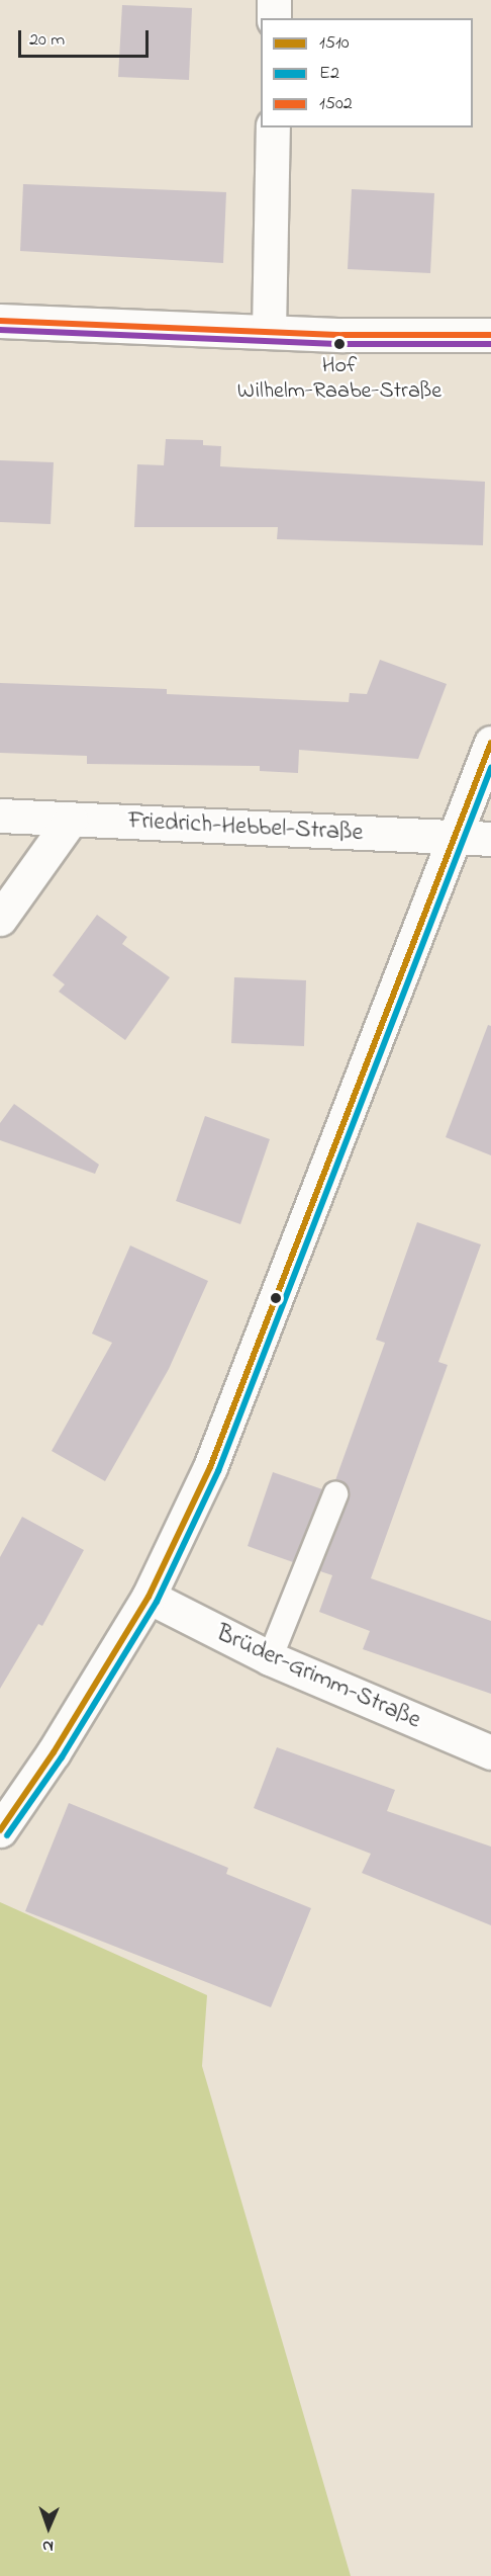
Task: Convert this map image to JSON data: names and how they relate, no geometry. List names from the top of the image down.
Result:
{
  "streets": {
    "street": ["Friedrich-Hebbel-Straße", "Brüder-Grimm-Straße"]
  },
  "places": ["Hof Wilhelm-Raabe-Straße"],
  "lines": ["transit line 1502", "transit line 1510", "transit line E2"],
  "legend": ["1510", "E2", "1502"],
  "scale_bar": "20 m",
  "north": "bottom"
}
